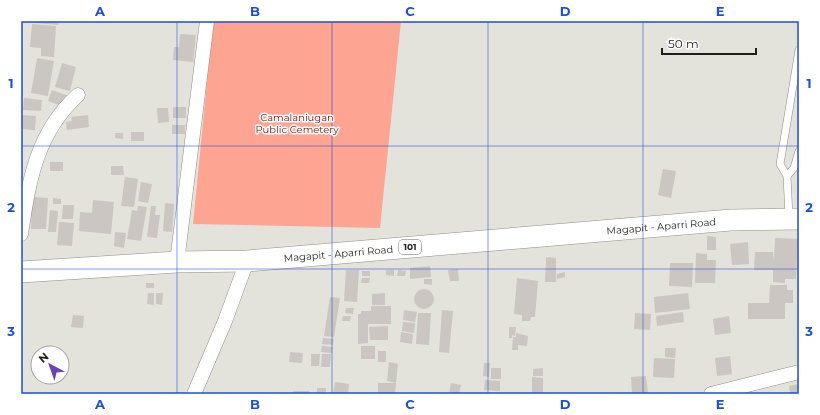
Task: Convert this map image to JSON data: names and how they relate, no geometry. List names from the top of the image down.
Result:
{
  "streets": {
    "main road": ["Magapit - Aparri Road", "101"]
  },
  "parks": ["Camalaniugan Public Cemetery"],
  "scale_bar": "50 m",
  "north": "top left",
  "grid": {
    "columns": [
      "A",
      "B",
      "C",
      "D",
      "E"
    ],
    "rows": ["1", "2", "3"]
  }
}
